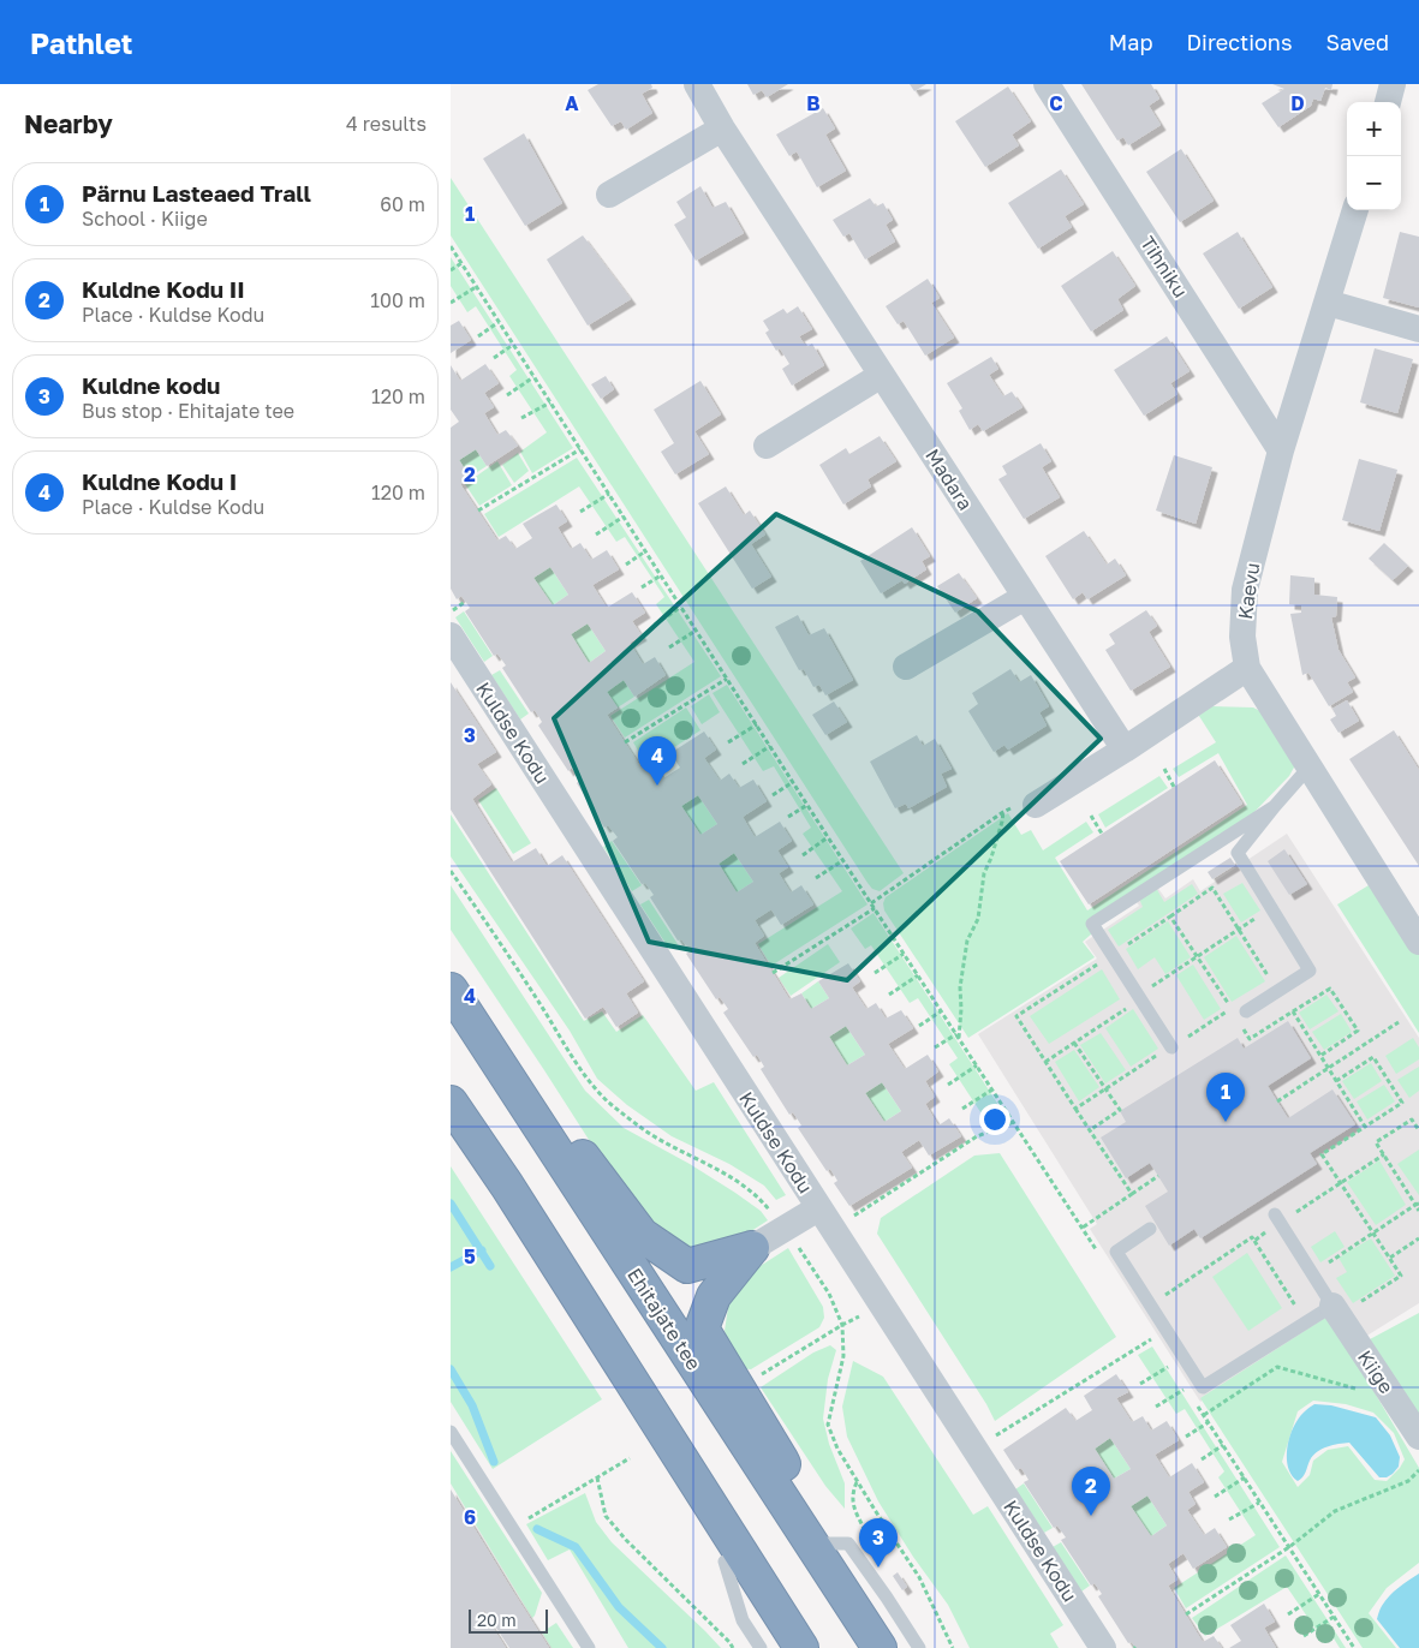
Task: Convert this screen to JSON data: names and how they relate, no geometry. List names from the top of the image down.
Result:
{
  "streets": {
    "highway": ["Ehitajate tee"],
    "street": [
      "Tihniku",
      "Madara",
      "Kaevu",
      "Kuldse Kodu",
      "Kiige"
    ]
  },
  "crossings": [
    ["Tihniku", "Kaevu"]
  ],
  "scale_bar": "20 m",
  "page": {
    "header": "Pathlet",
    "nav": ["Map", "Directions", "Saved"],
    "heading": ["Nearby", "4 results"],
    "map_buttons": ["+", "−"],
    "list": [
      {
        "mark": "1",
        "name": "Pärnu Lasteaed Trall",
        "note": "School · Kiige",
        "value": "60 m"
      },
      {
        "mark": "2",
        "name": "Kuldne Kodu II",
        "note": "Place · Kuldse Kodu",
        "value": "100 m"
      },
      {
        "mark": "3",
        "name": "Kuldne kodu",
        "note": "Bus stop · Ehitajate tee",
        "value": "120 m"
      },
      {
        "mark": "4",
        "name": "Kuldne Kodu I",
        "note": "Place · Kuldse Kodu",
        "value": "120 m"
      }
    ],
    "pins": [
      "4",
      "1",
      "2",
      "3"
    ],
    "scale": "20 m"
  },
  "grid": {
    "columns": [
      "A",
      "B",
      "C",
      "D"
    ],
    "rows": [
      "1",
      "2",
      "3",
      "4",
      "5",
      "6"
    ]
  }
}
